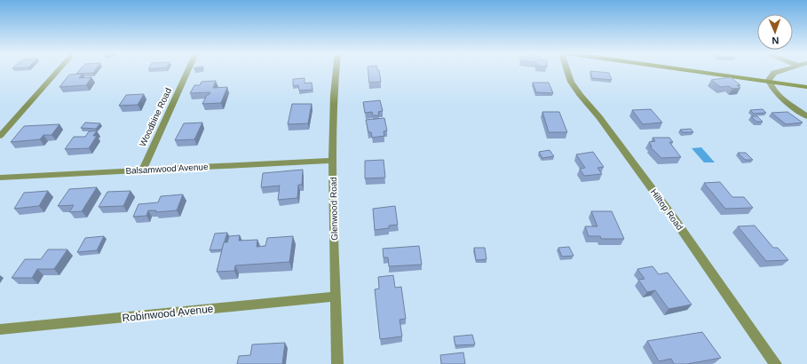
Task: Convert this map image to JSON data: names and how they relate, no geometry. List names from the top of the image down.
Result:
{
  "streets": {
    "street": [
      "Woodbine Road",
      "Balsamwood Avenue",
      "Glenwood Road",
      "Hilltop Road",
      "Robinwood Avenue"
    ]
  },
  "crossings": [
    ["Woodbine Road", "Balsamwood Avenue"],
    ["Balsamwood Avenue", "Glenwood Road"],
    ["Glenwood Road", "Robinwood Avenue"]
  ],
  "north": "bottom"
}
